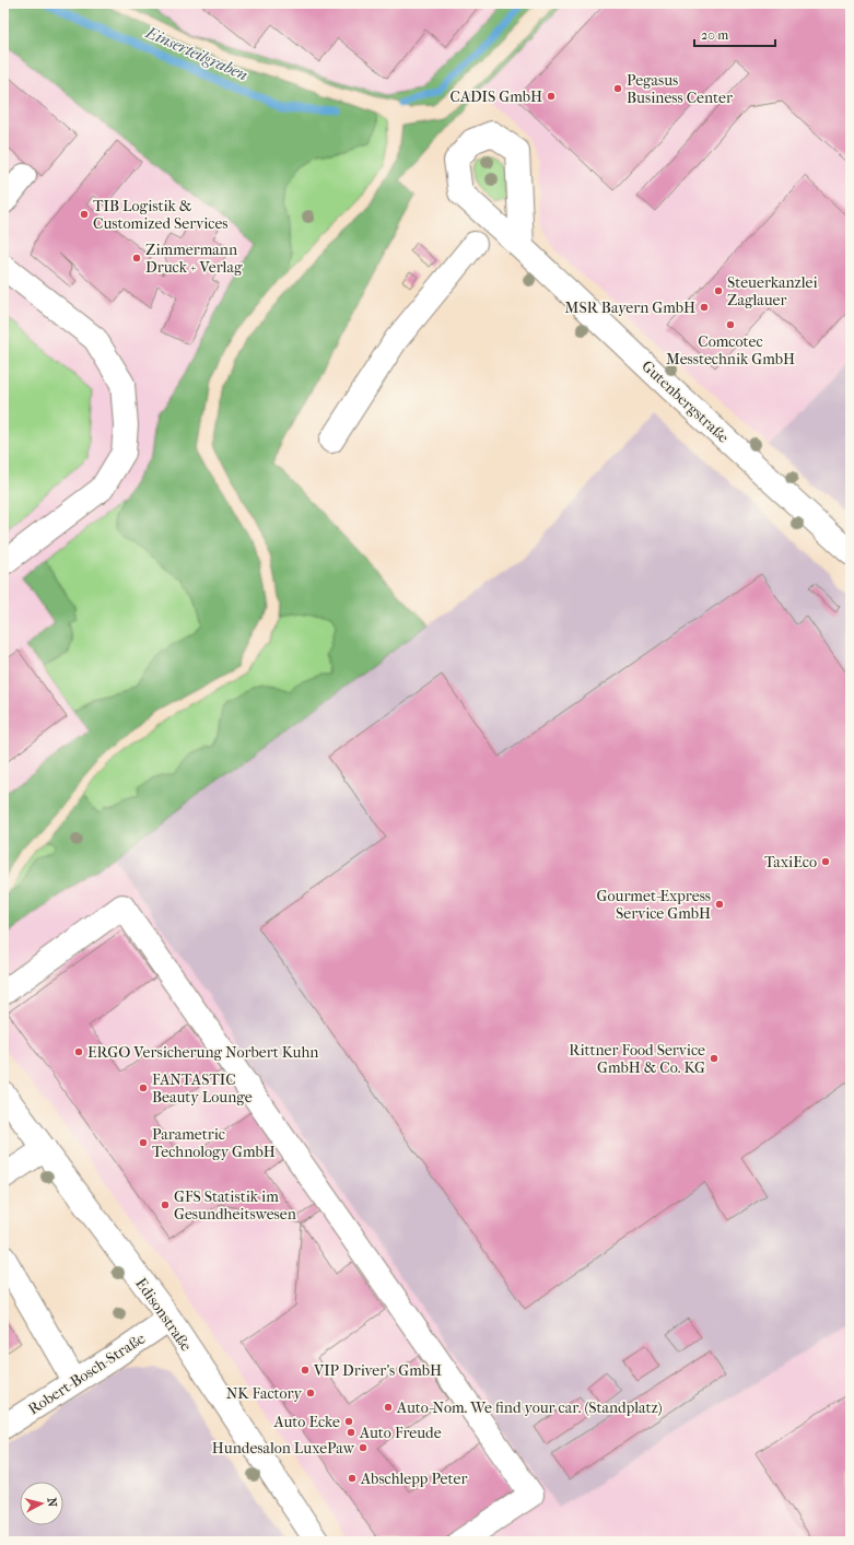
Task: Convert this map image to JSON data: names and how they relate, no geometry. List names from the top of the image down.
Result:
{
  "streets": {
    "street": ["Gutenbergstraße", "Edisonstraße", "Robert-Bosch-Straße"]
  },
  "crossings": [
    ["Edisonstraße", "Robert-Bosch-Straße"]
  ],
  "water": ["Einserteilgraben"],
  "places": [
    "Pegasus Business Center",
    "CADIS GmbH",
    "TIB Logistik & Customized Services",
    "Zimmermann Druck + Verlag",
    "Steuerkanzlei Zaglauer",
    "MSR Bayern GmbH",
    "Comcotec Messtechnik GmbH",
    "TaxiEco",
    "Gourmet-Express Service GmbH",
    "ERGO Versicherung Norbert Kuhn",
    "Rittner Food Service GmbH & Co. KG",
    "FANTASTIC Beauty Lounge",
    "Parametric Technology GmbH",
    "GFS Statistik im Gesundheitswesen",
    "VIP Driver's GmbH",
    "NK Factory",
    "Auto-Nom. We find your car. (Standplatz)",
    "Auto Ecke",
    "Auto Freude",
    "Hundesalon LuxePaw",
    "Abschlepp Peter"
  ],
  "scale_bar": "20 m",
  "north": "right"
}
